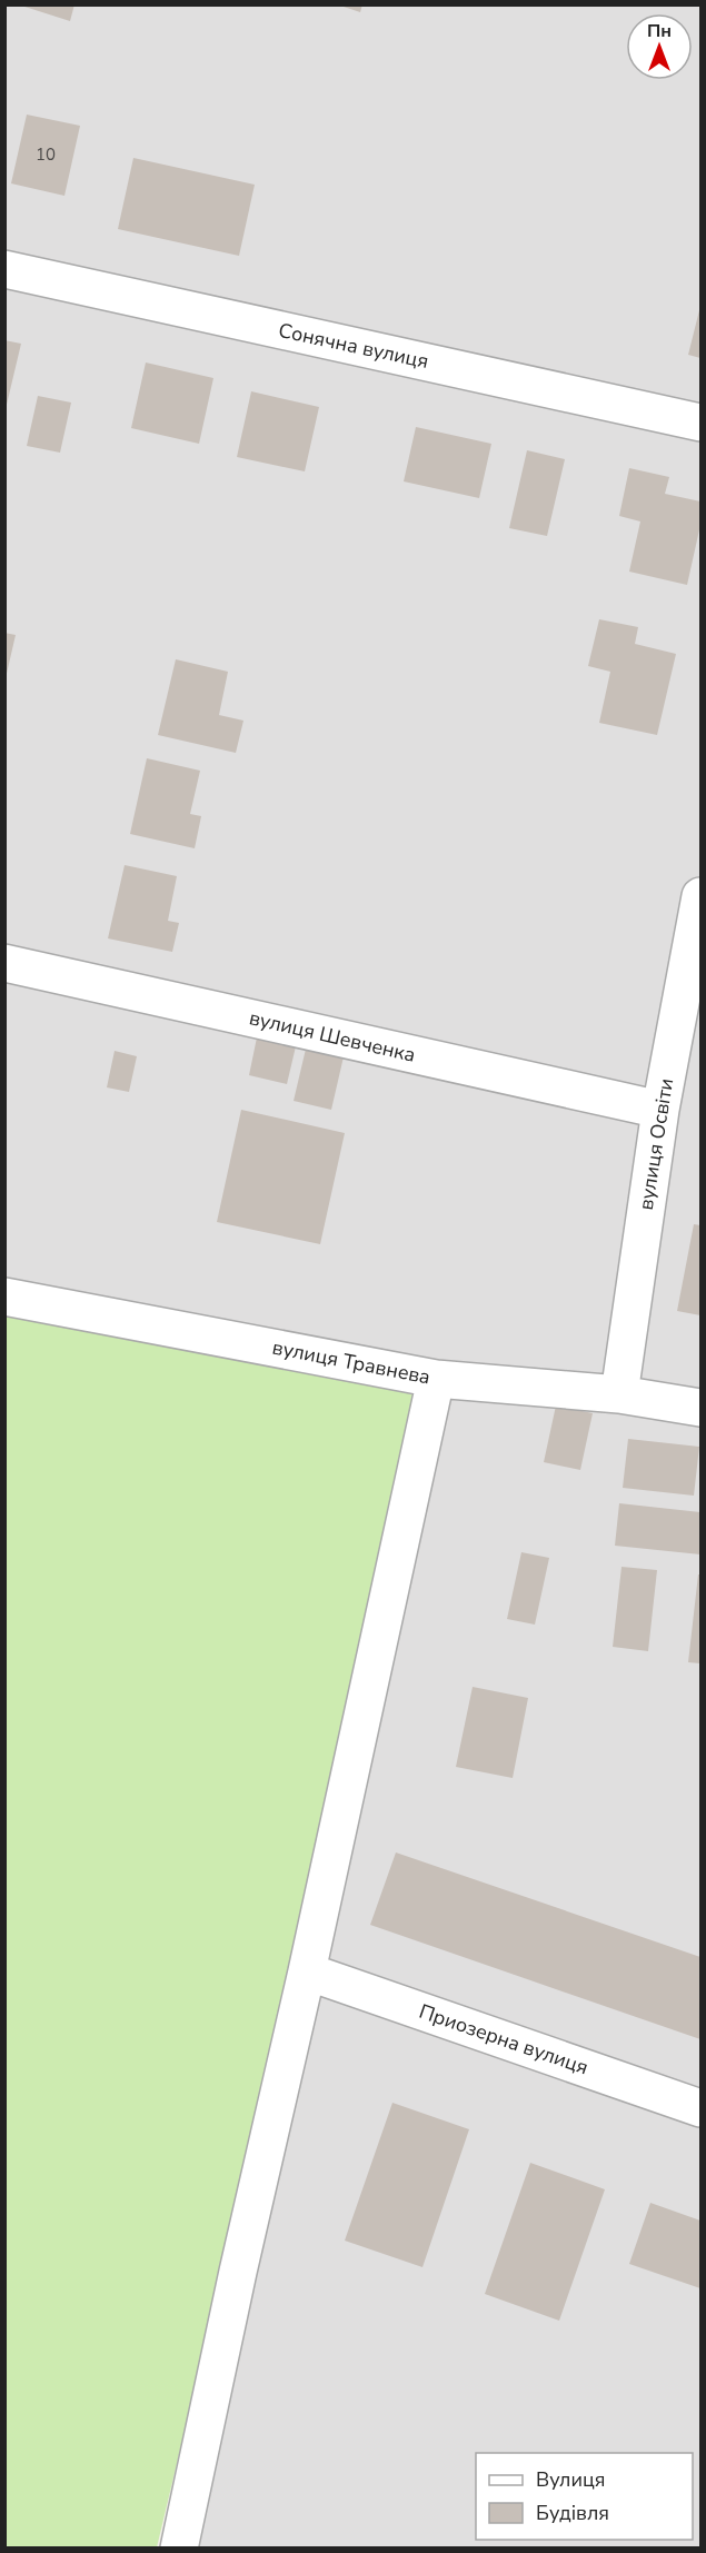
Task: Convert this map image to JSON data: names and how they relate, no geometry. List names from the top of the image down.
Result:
{
  "streets": {
    "street": [
      "Сонячна вулиця",
      "вулиця Шевченка",
      "вулиця Освіти",
      "вулиця Травнева",
      "Приозерна вулиця"
    ]
  },
  "crossings": [
    ["вулиця Шевченка", "вулиця Освіти"],
    ["вулиця Освіти", "вулиця Травнева"]
  ],
  "house_numbers": ["10"],
  "legend": ["Вулиця", "Будівля"],
  "north": "top"
}
